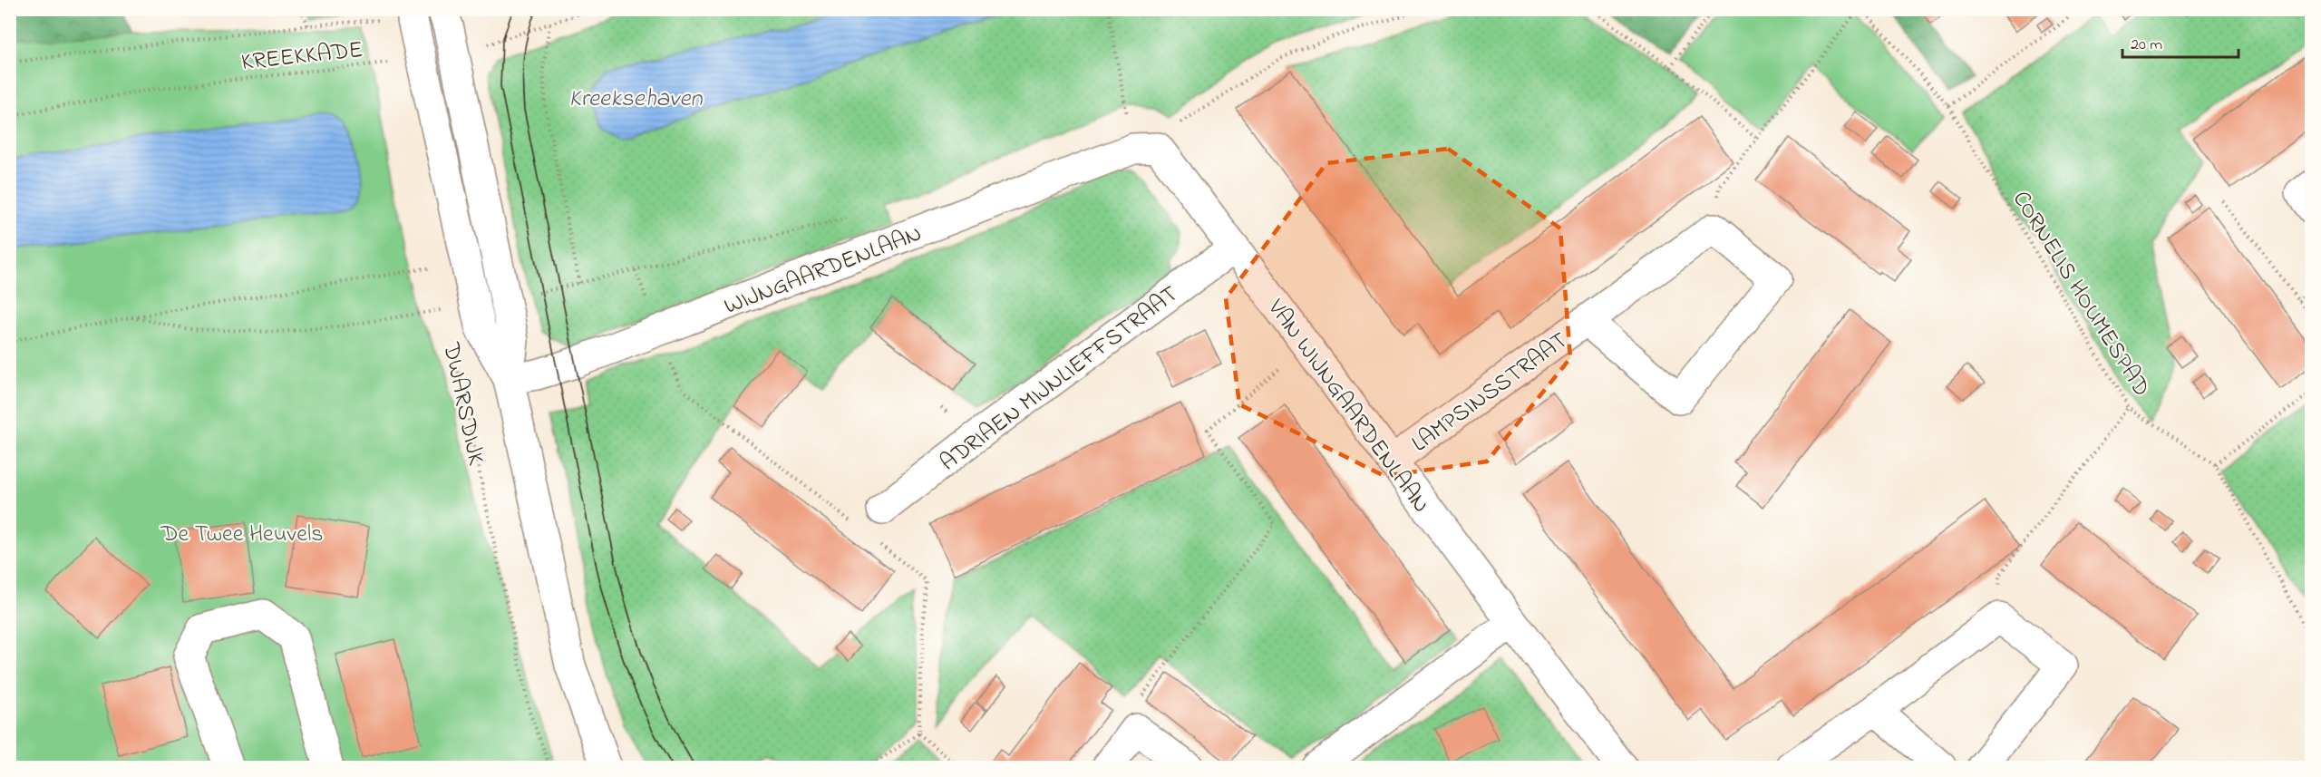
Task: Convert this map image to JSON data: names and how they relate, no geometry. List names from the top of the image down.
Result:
{
  "streets": {
    "street": [
      "WIJNGAARDENLAAN",
      "ADRIAEN MIJNLIEFFSTRAAT",
      "LAMPSINSSTRAAT",
      "DWARSDIJK",
      "VAN WIJNGAARDENLAAN"
    ],
    "path": ["KREEKKADE", "CORNELIS HOUMESPAD"]
  },
  "crossings": [
    ["KREEKKADE", "DWARSDIJK"],
    ["WIJNGAARDENLAAN", "DWARSDIJK"],
    ["WIJNGAARDENLAAN", "VAN WIJNGAARDENLAAN"],
    ["ADRIAEN MIJNLIEFFSTRAAT", "VAN WIJNGAARDENLAAN"],
    ["LAMPSINSSTRAAT", "VAN WIJNGAARDENLAAN"]
  ],
  "water": ["Kreeksehaven"],
  "parks": ["De Twee Heuvels"],
  "scale_bar": "20 m"
}
